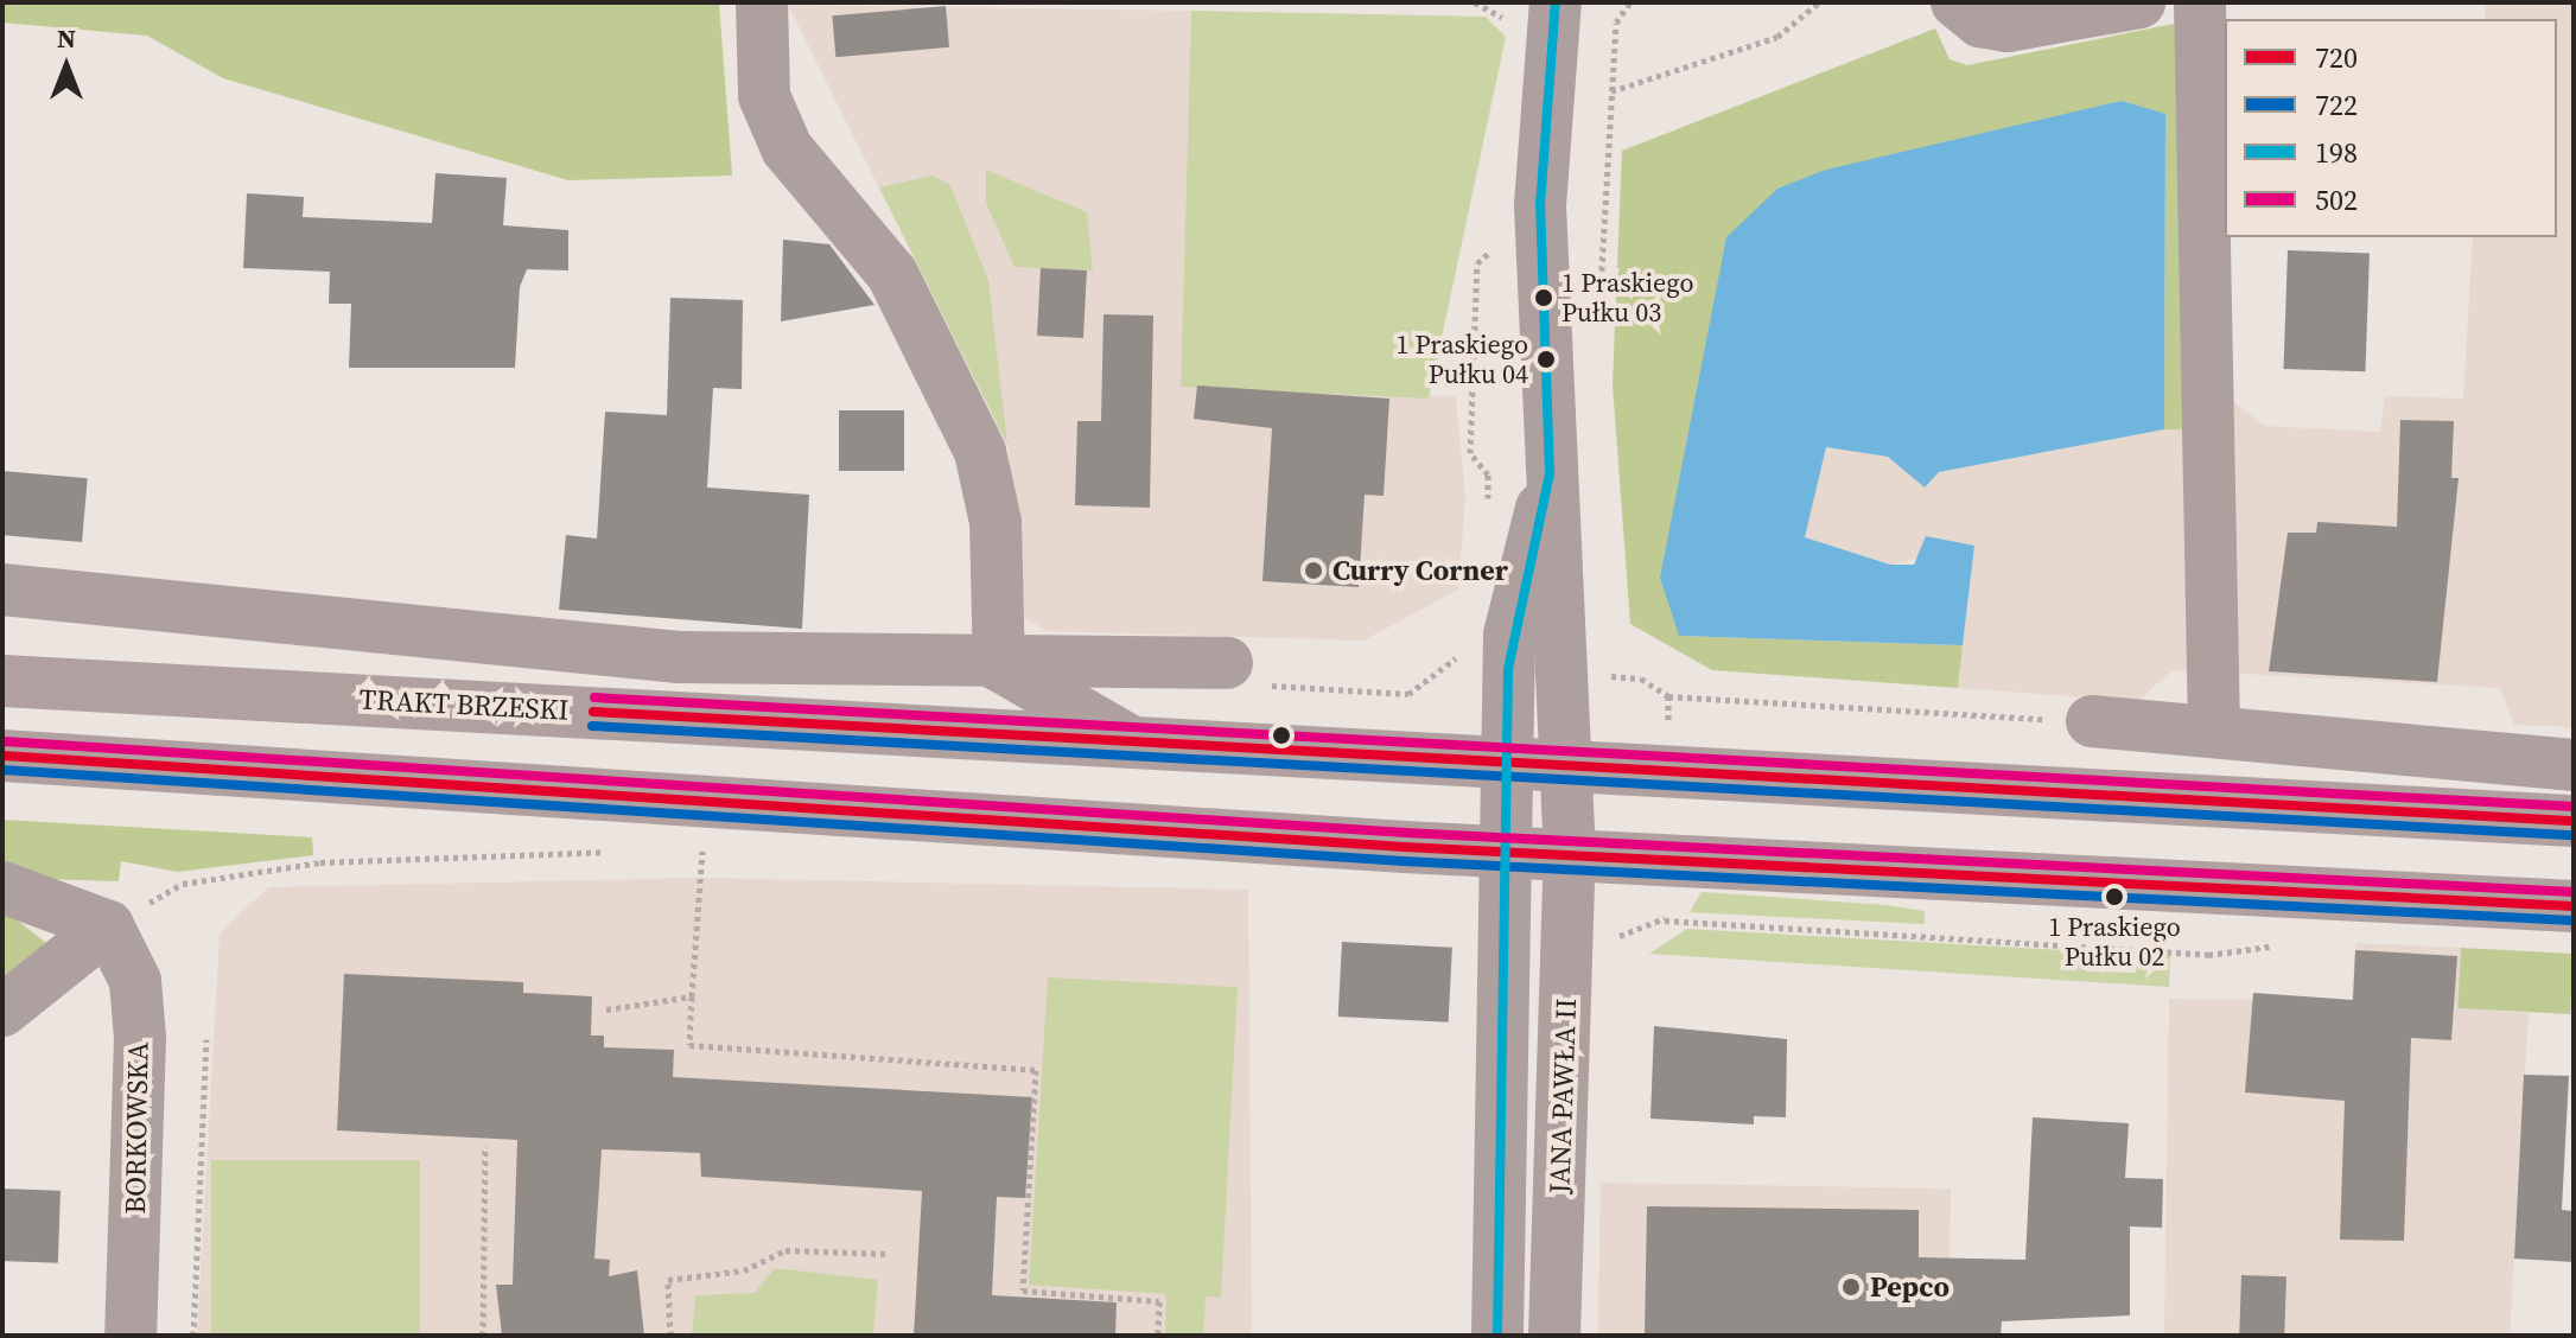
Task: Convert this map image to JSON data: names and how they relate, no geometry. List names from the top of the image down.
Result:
{
  "streets": {
    "main road": ["TRAKT BRZESKI"],
    "street": ["JANA PAWŁA II", "BORKOWSKA"]
  },
  "crossings": [
    ["TRAKT BRZESKI", "JANA PAWŁA II"]
  ],
  "places": [
    "1 Praskiego Pułku 03",
    "1 Praskiego Pułku 04",
    "Curry Corner",
    "1 Praskiego Pułku 02",
    "Pepco"
  ],
  "lines": [
    "transit line 198",
    "transit line 502",
    "transit line 720",
    "transit line 722"
  ],
  "legend": [
    "720",
    "722",
    "198",
    "502"
  ],
  "north": "top"
}
